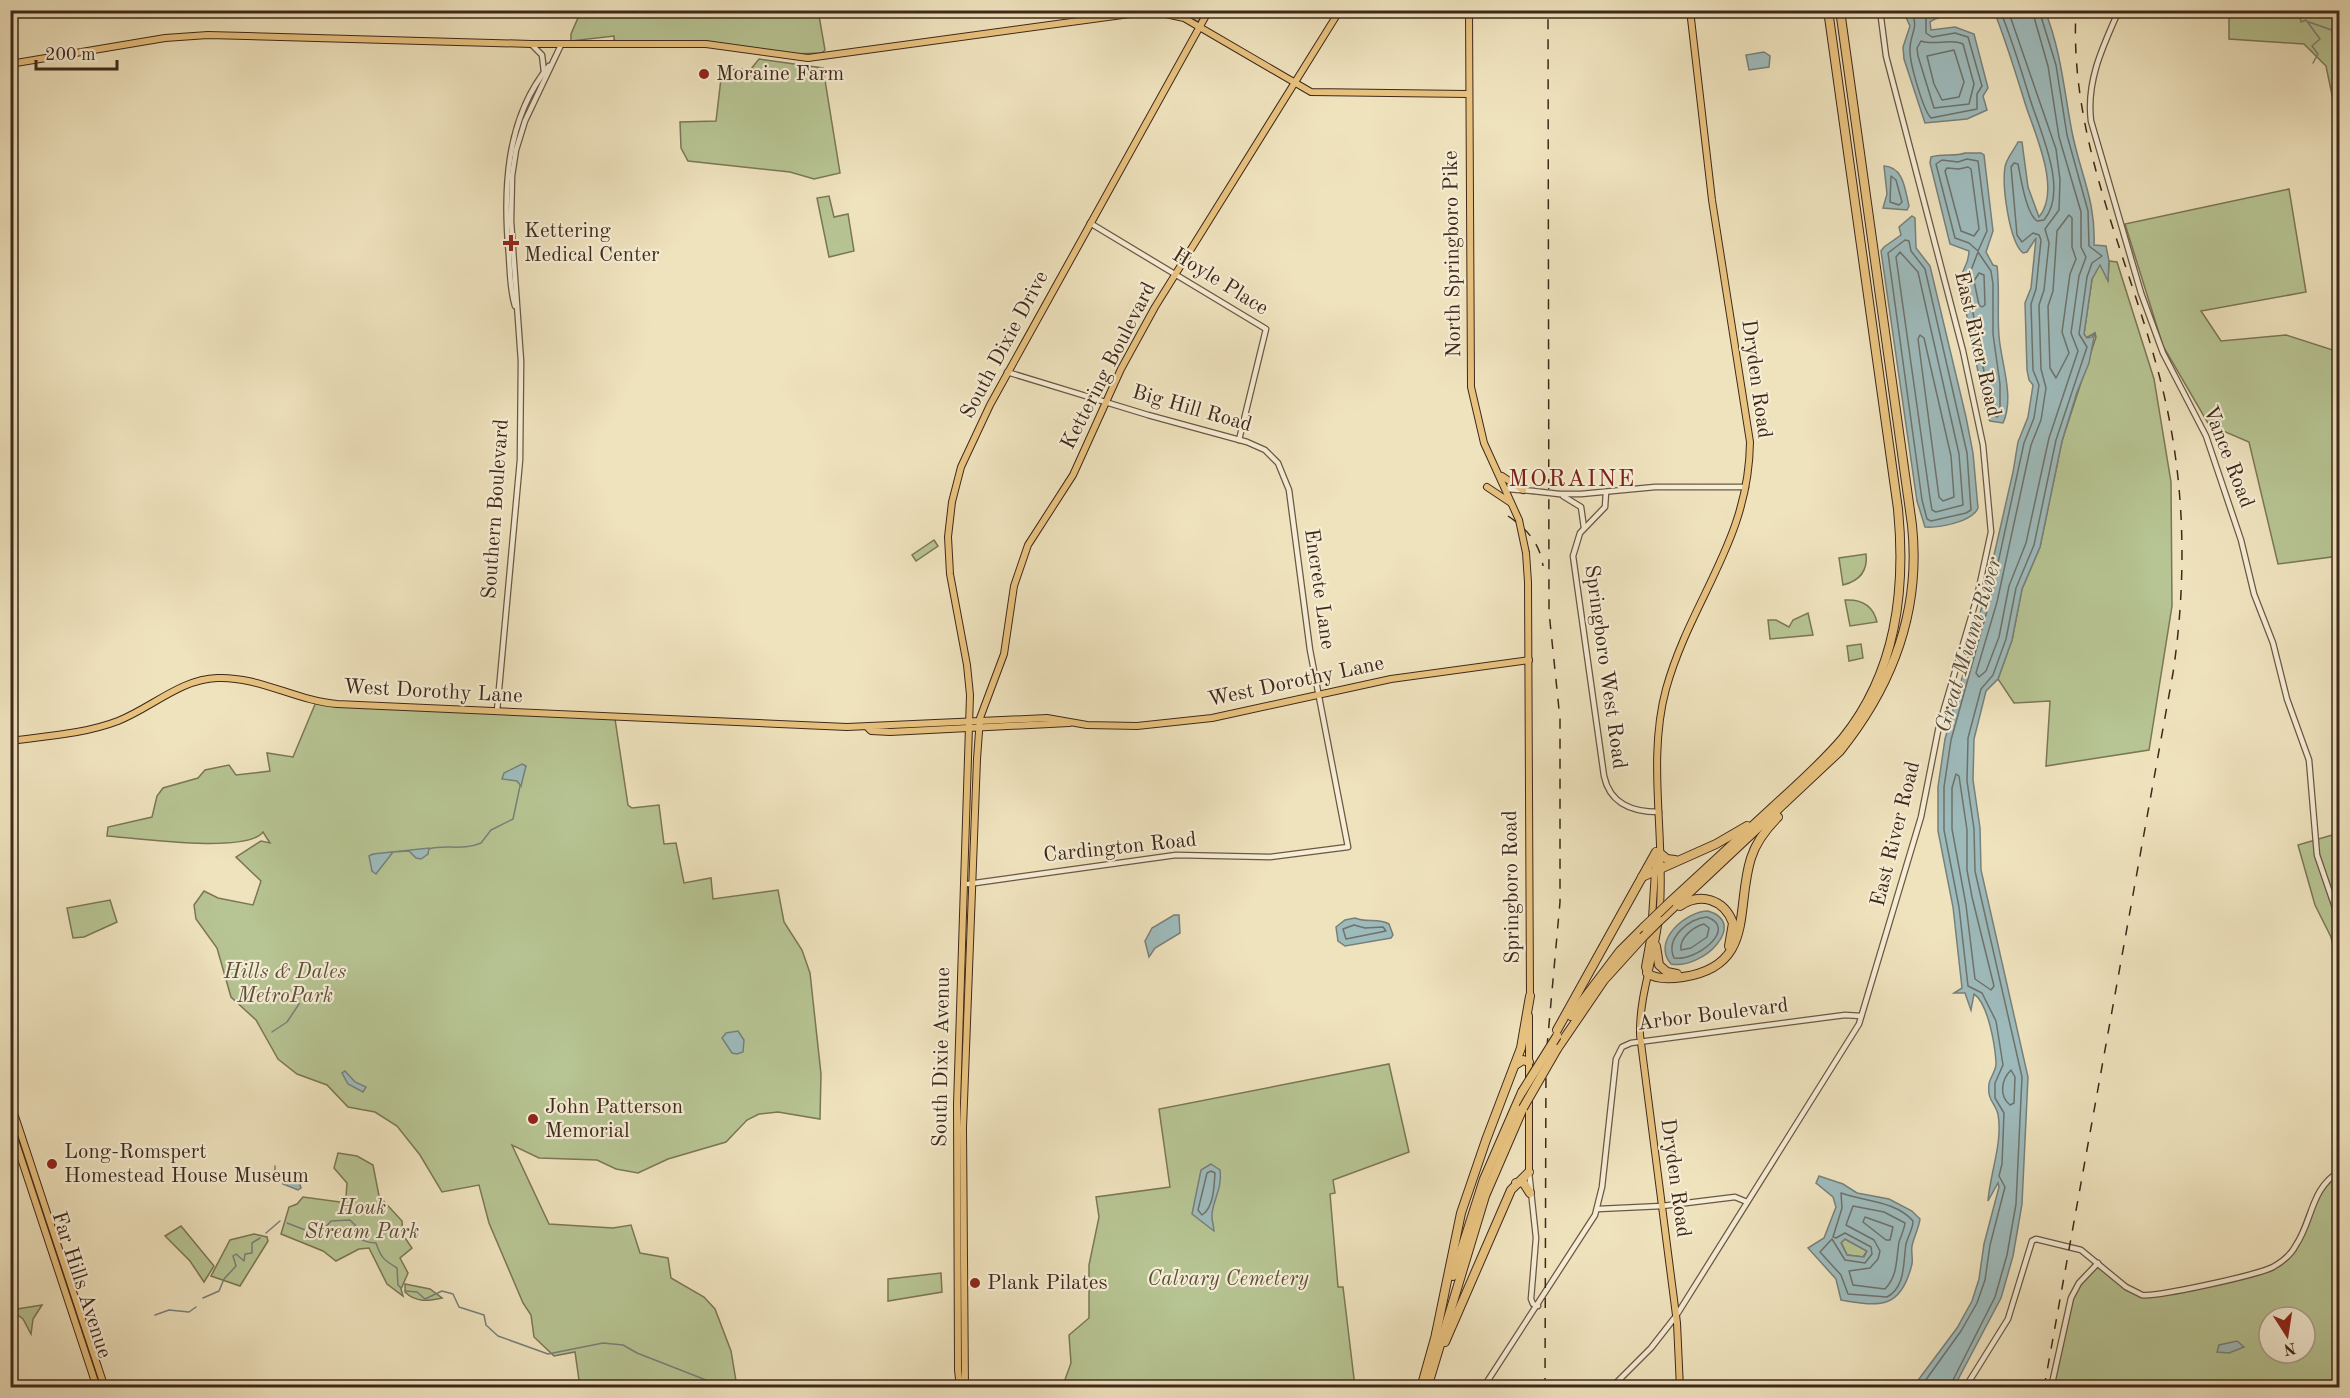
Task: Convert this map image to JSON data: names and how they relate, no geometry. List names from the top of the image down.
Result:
{
  "streets": {
    "main road": [
      "North Springboro Pike",
      "South Dixie Drive",
      "Kettering Boulevard",
      "Dryden Road",
      "West Dorothy Lane",
      "Springboro Road",
      "South Dixie Avenue",
      "Far Hills Avenue"
    ],
    "street": [
      "Hoyle Place",
      "East River Road",
      "Big Hill Road",
      "Vance Road",
      "Southern Boulevard",
      "Encrete Lane",
      "Springboro West Road",
      "Cardington Road",
      "Arbor Boulevard"
    ]
  },
  "crossings": [
    ["North Springboro Pike", "Springboro Road"],
    ["Hoyle Place", "South Dixie Drive"],
    ["Hoyle Place", "Kettering Boulevard"],
    ["Hoyle Place", "Big Hill Road"],
    ["East River Road", "Dryden Road"],
    ["East River Road", "Arbor Boulevard"],
    ["South Dixie Drive", "Big Hill Road"],
    ["South Dixie Drive", "West Dorothy Lane"],
    ["South Dixie Drive", "South Dixie Avenue"],
    ["Kettering Boulevard", "Big Hill Road"],
    ["Kettering Boulevard", "West Dorothy Lane"],
    ["Kettering Boulevard", "South Dixie Avenue"],
    ["Dryden Road", "Springboro West Road"],
    ["Dryden Road", "Arbor Boulevard"],
    ["Big Hill Road", "Encrete Lane"],
    ["Southern Boulevard", "West Dorothy Lane"],
    ["Encrete Lane", "West Dorothy Lane"],
    ["Encrete Lane", "Cardington Road"],
    ["West Dorothy Lane", "Springboro Road"],
    ["West Dorothy Lane", "South Dixie Avenue"],
    ["Cardington Road", "South Dixie Avenue"],
    ["Springboro Road", "Arbor Boulevard"]
  ],
  "districts": ["MORAINE"],
  "water": ["Great Miami River"],
  "parks": ["Hills & Dales MetroPark", "Houk Stream Park", "Calvary Cemetery"],
  "places": {
    "other": [
      "Moraine Farm",
      "John Patterson Memorial",
      "Long-Romspert Homestead House Museum",
      "Plank Pilates"
    ],
    "health": ["Kettering Medical Center"]
  },
  "scale_bar": "200 m",
  "north": "bottom"
}
